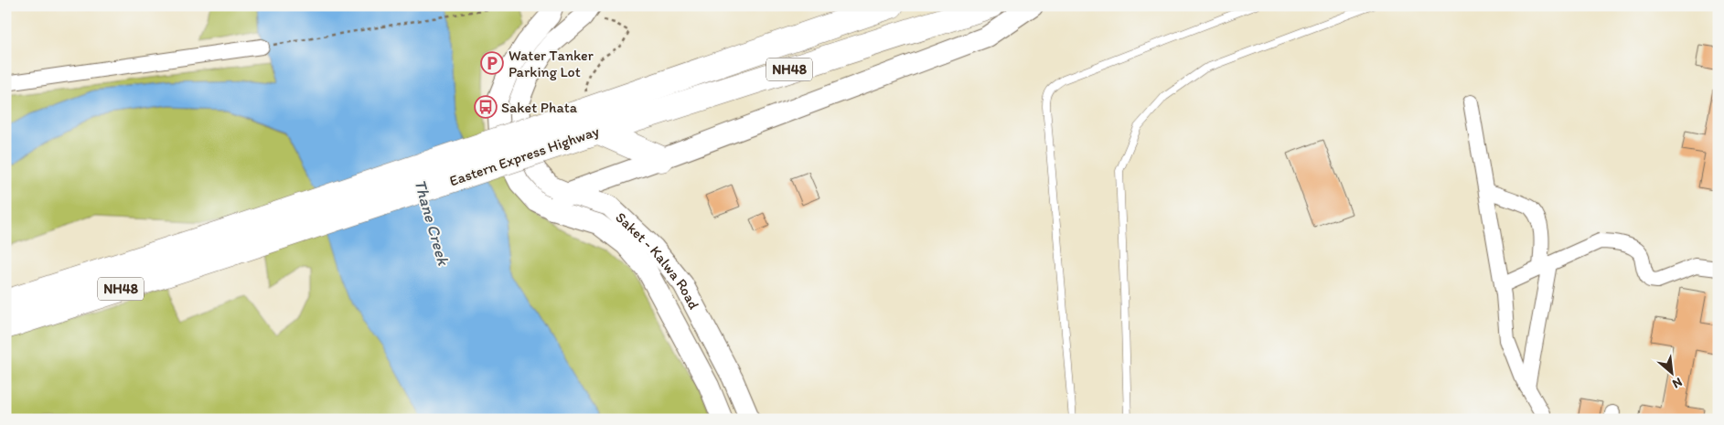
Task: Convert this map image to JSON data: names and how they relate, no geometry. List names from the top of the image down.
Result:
{
  "streets": {
    "highway": ["NH48", "Eastern Express Highway"],
    "main road": ["Saket - Kalwa Road"]
  },
  "water": ["Thane Creek"],
  "places": {
    "parking": ["Water Tanker Parking Lot"],
    "bus stop": ["Saket Phata"]
  },
  "north": "bottom right"
}
